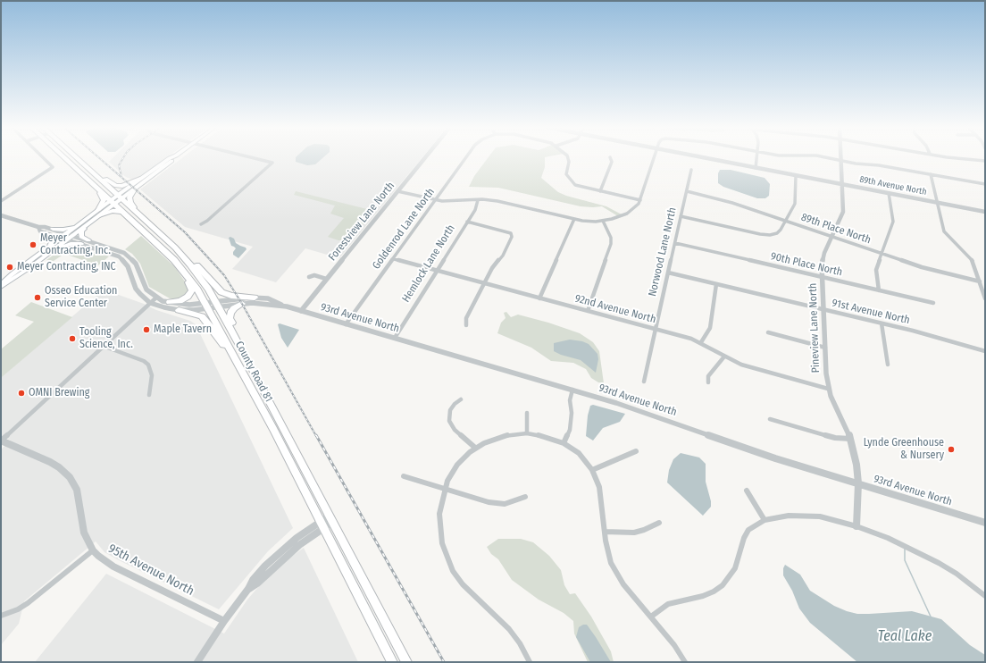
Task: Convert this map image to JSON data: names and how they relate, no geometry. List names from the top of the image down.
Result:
{
  "streets": {
    "highway": ["County Road 81"],
    "street": [
      "89th Avenue North",
      "Forestview Lane North",
      "Goldenrod Lane North",
      "89th Place North",
      "Norwood Lane North",
      "Hemlock Lane North",
      "90th Place North",
      "92nd Avenue North",
      "91st Avenue North",
      "93rd Avenue North",
      "Pineview Lane North",
      "95th Avenue North"
    ]
  },
  "crossings": [
    ["89th Avenue North", "Pineview Lane North"],
    ["Forestview Lane North", "93rd Avenue North"],
    ["Goldenrod Lane North", "92nd Avenue North"],
    ["Goldenrod Lane North", "93rd Avenue North"],
    ["89th Place North", "Norwood Lane North"],
    ["89th Place North", "Pineview Lane North"],
    ["Norwood Lane North", "90th Place North"],
    ["Norwood Lane North", "92nd Avenue North"],
    ["Norwood Lane North", "91st Avenue North"],
    ["Hemlock Lane North", "92nd Avenue North"],
    ["Hemlock Lane North", "93rd Avenue North"],
    ["90th Place North", "Pineview Lane North"],
    ["92nd Avenue North", "Pineview Lane North"],
    ["91st Avenue North", "Pineview Lane North"],
    ["93rd Avenue North", "Pineview Lane North"],
    ["93rd Avenue North", "County Road 81"]
  ],
  "water": ["Teal Lake"],
  "places": [
    "Meyer Contracting, Inc.",
    "Meyer Contracting, INC",
    "Osseo Education Service Center",
    "Maple Tavern",
    "Tooling Science, Inc.",
    "OMNI Brewing",
    "Lynde Greenhouse & Nursery"
  ]
}
